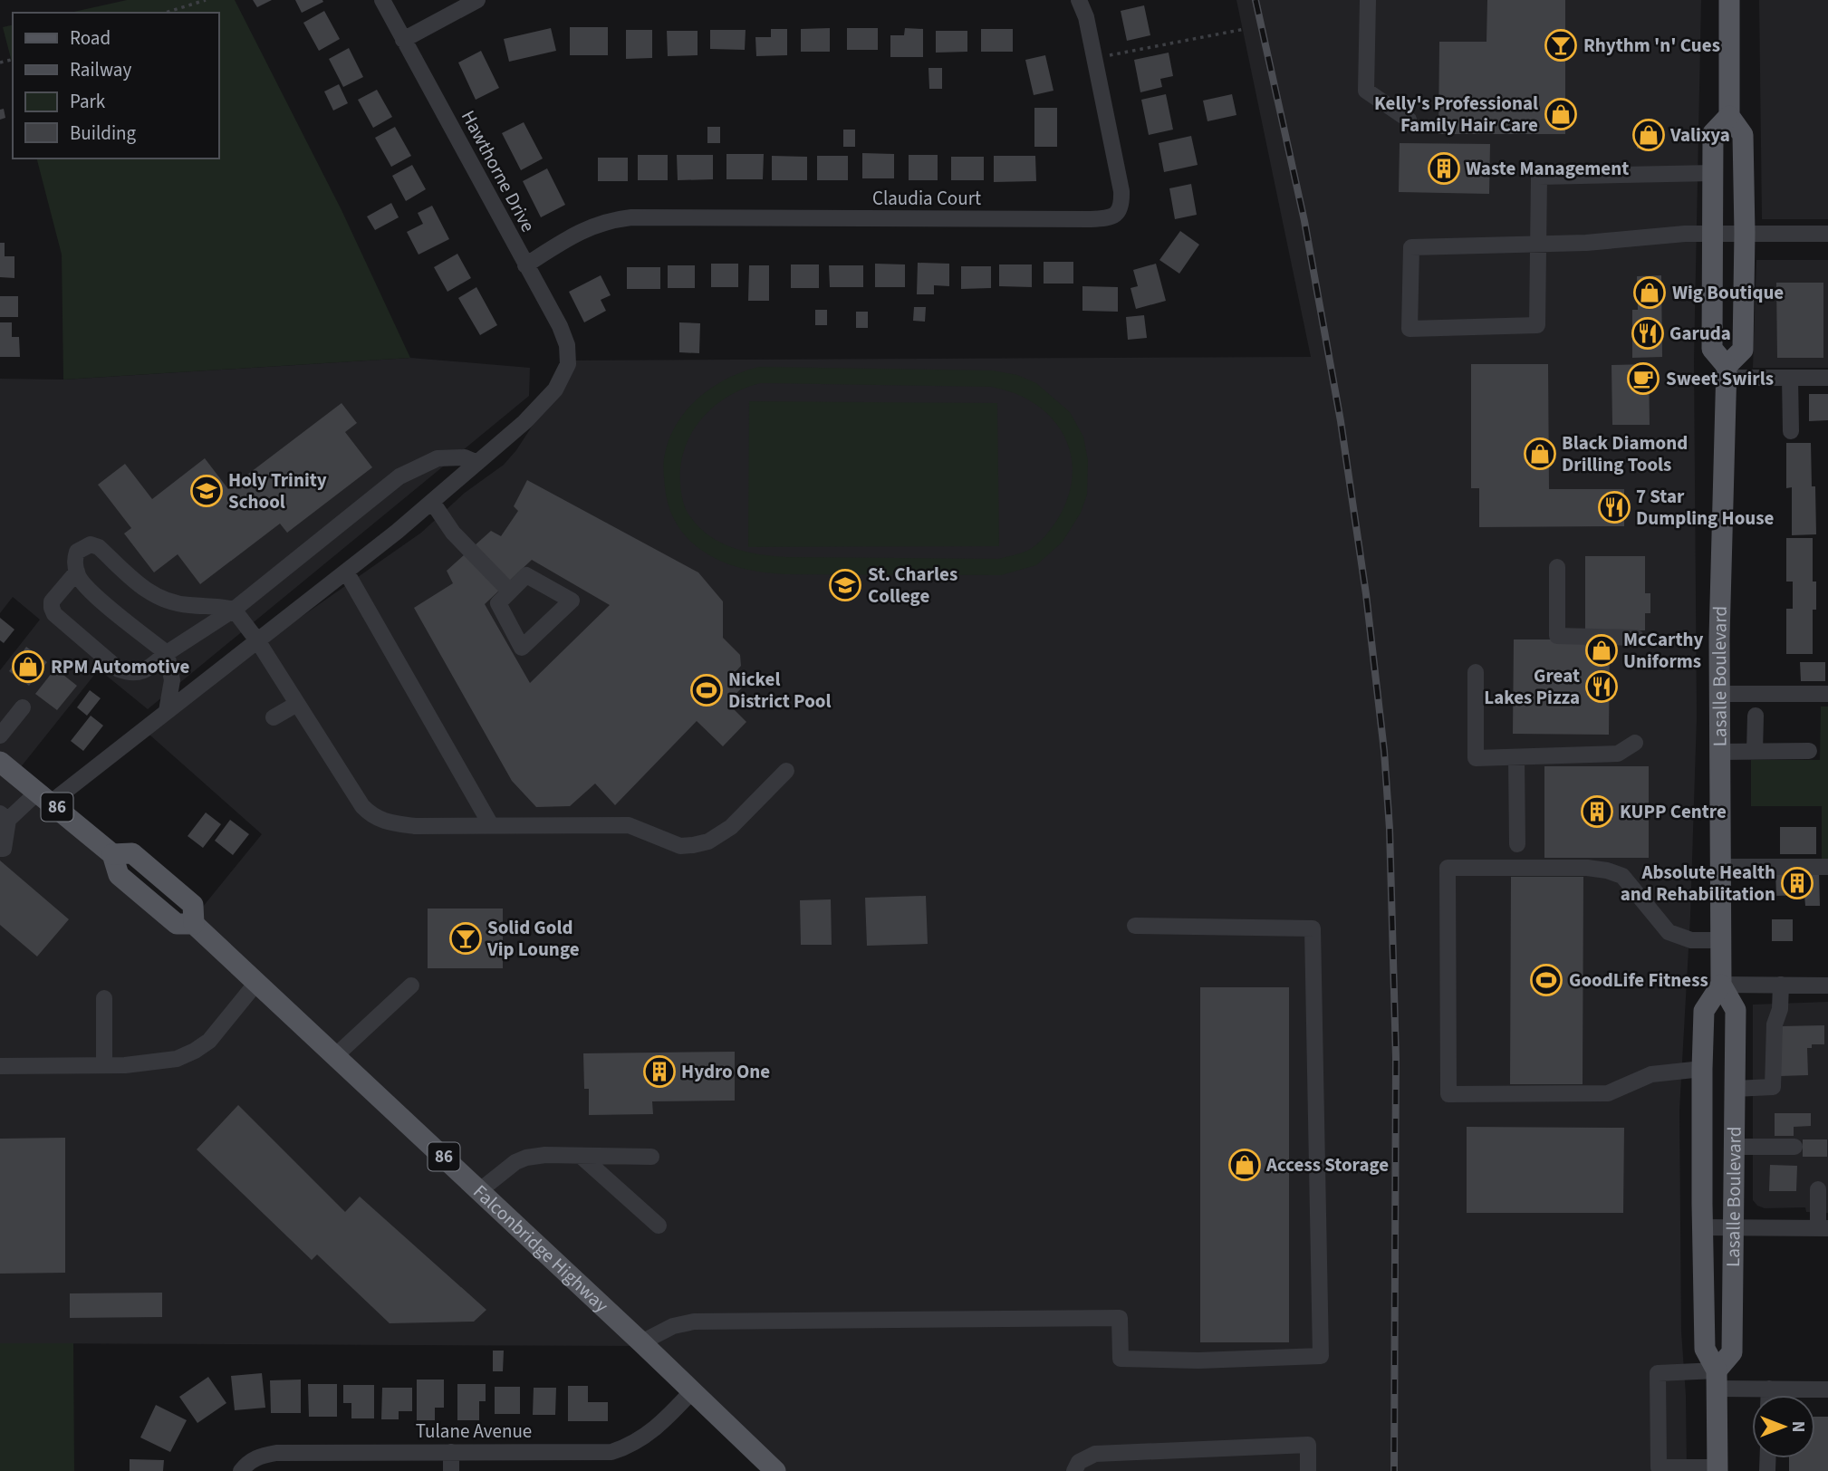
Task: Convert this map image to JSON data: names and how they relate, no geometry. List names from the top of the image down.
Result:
{
  "streets": {
    "main road": ["Lasalle Boulevard", "86", "Falconbridge Highway"],
    "street": ["Hawthorne Drive", "Claudia Court", "Tulane Avenue"]
  },
  "crossings": [
    ["Hawthorne Drive", "Claudia Court"],
    ["Falconbridge Highway", "Tulane Avenue"]
  ],
  "places": {
    "bar": ["Rhythm 'n' Cues", "Solid Gold Vip Lounge"],
    "shop": [
      "Kelly's Professional Family Hair Care",
      "Valixya",
      "Wig Boutique",
      "Black Diamond Drilling Tools",
      "McCarthy Uniforms",
      "RPM Automotive",
      "Access Storage"
    ],
    "building": [
      "Waste Management",
      "KUPP Centre",
      "Absolute Health and Rehabilitation",
      "Hydro One"
    ],
    "restaurant": ["Garuda", "7 Star Dumpling House", "Great Lakes Pizza"],
    "cafe": ["Sweet Swirls"],
    "school or university": ["Holy Trinity School", "St. Charles College"],
    "sports": ["Nickel District Pool", "GoodLife Fitness"]
  },
  "legend": [
    "Road",
    "Railway",
    "Park",
    "Building"
  ],
  "north": "right"
}
